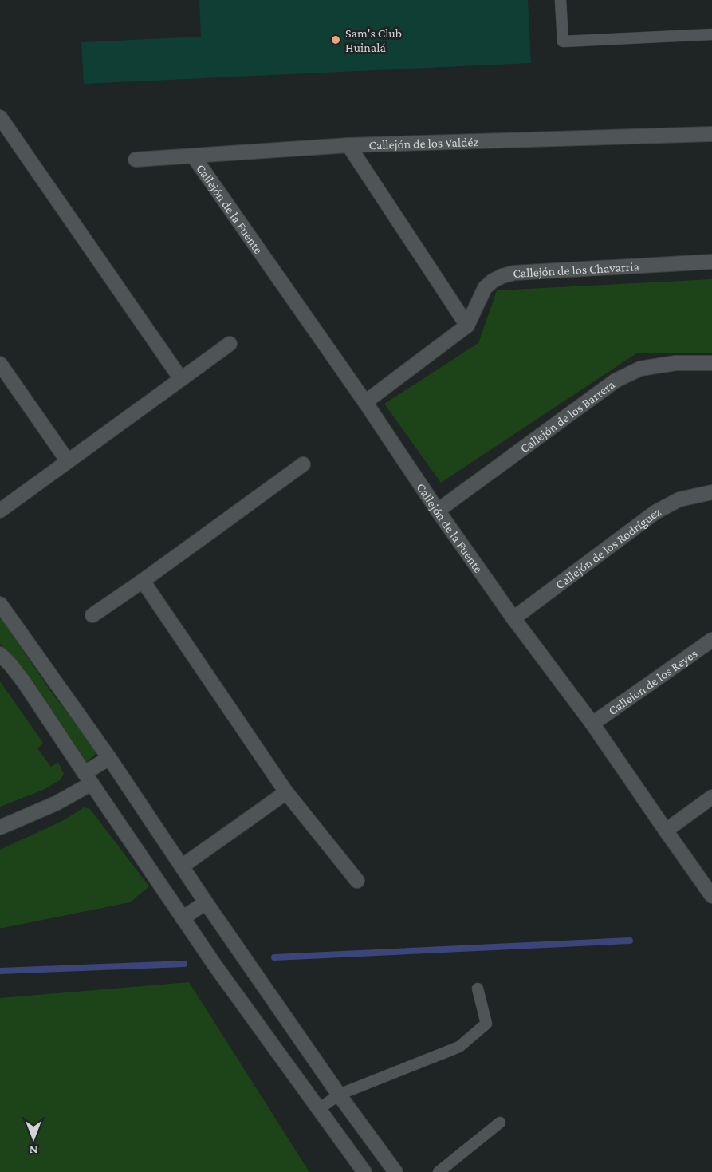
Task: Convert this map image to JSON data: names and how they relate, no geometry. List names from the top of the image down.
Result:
{
  "streets": {
    "street": [
      "Callejón de los Valdéz",
      "Callejón de la Fuente",
      "Callejón de los Chavarria",
      "Callejón de los Barrera",
      "Callejón de los Rodríguez",
      "Callejón de los Reyes"
    ]
  },
  "crossings": [
    ["Callejón de los Valdéz", "Callejón de la Fuente"],
    ["Callejón de la Fuente", "Callejón de los Chavarria"],
    ["Callejón de la Fuente", "Callejón de los Barrera"],
    ["Callejón de la Fuente", "Callejón de los Rodríguez"],
    ["Callejón de la Fuente", "Callejón de los Reyes"]
  ],
  "places": ["Sam's Club Huinalá"],
  "north": "bottom"
}
